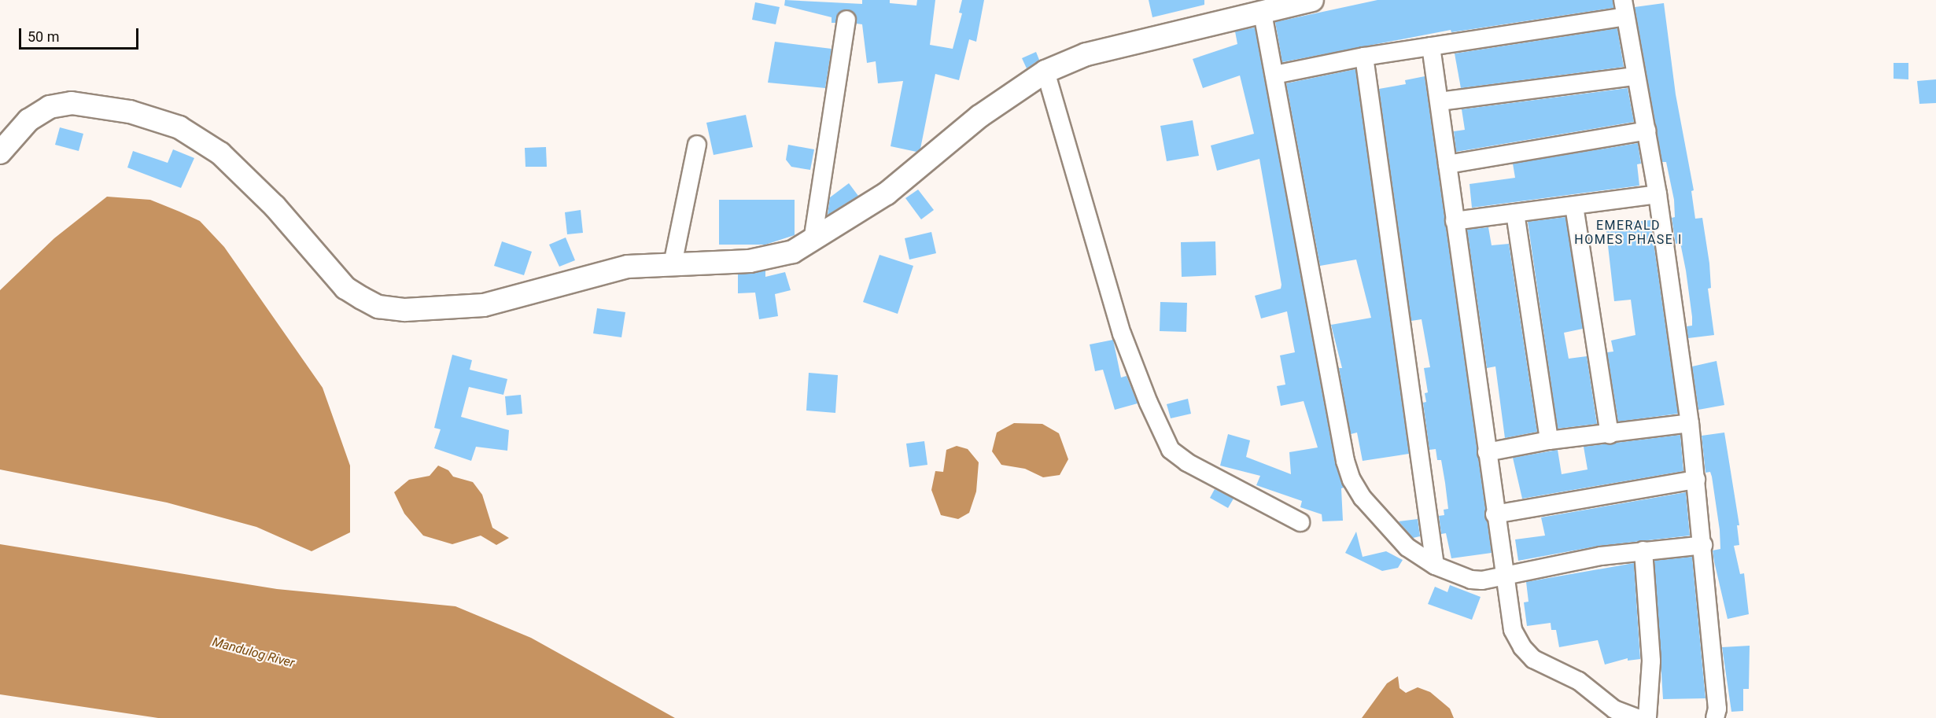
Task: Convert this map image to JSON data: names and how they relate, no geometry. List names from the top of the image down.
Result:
{
  "districts": ["EMERALD HOMES PHASE I"],
  "water": ["Mandulog River"],
  "scale_bar": "50 m"
}
